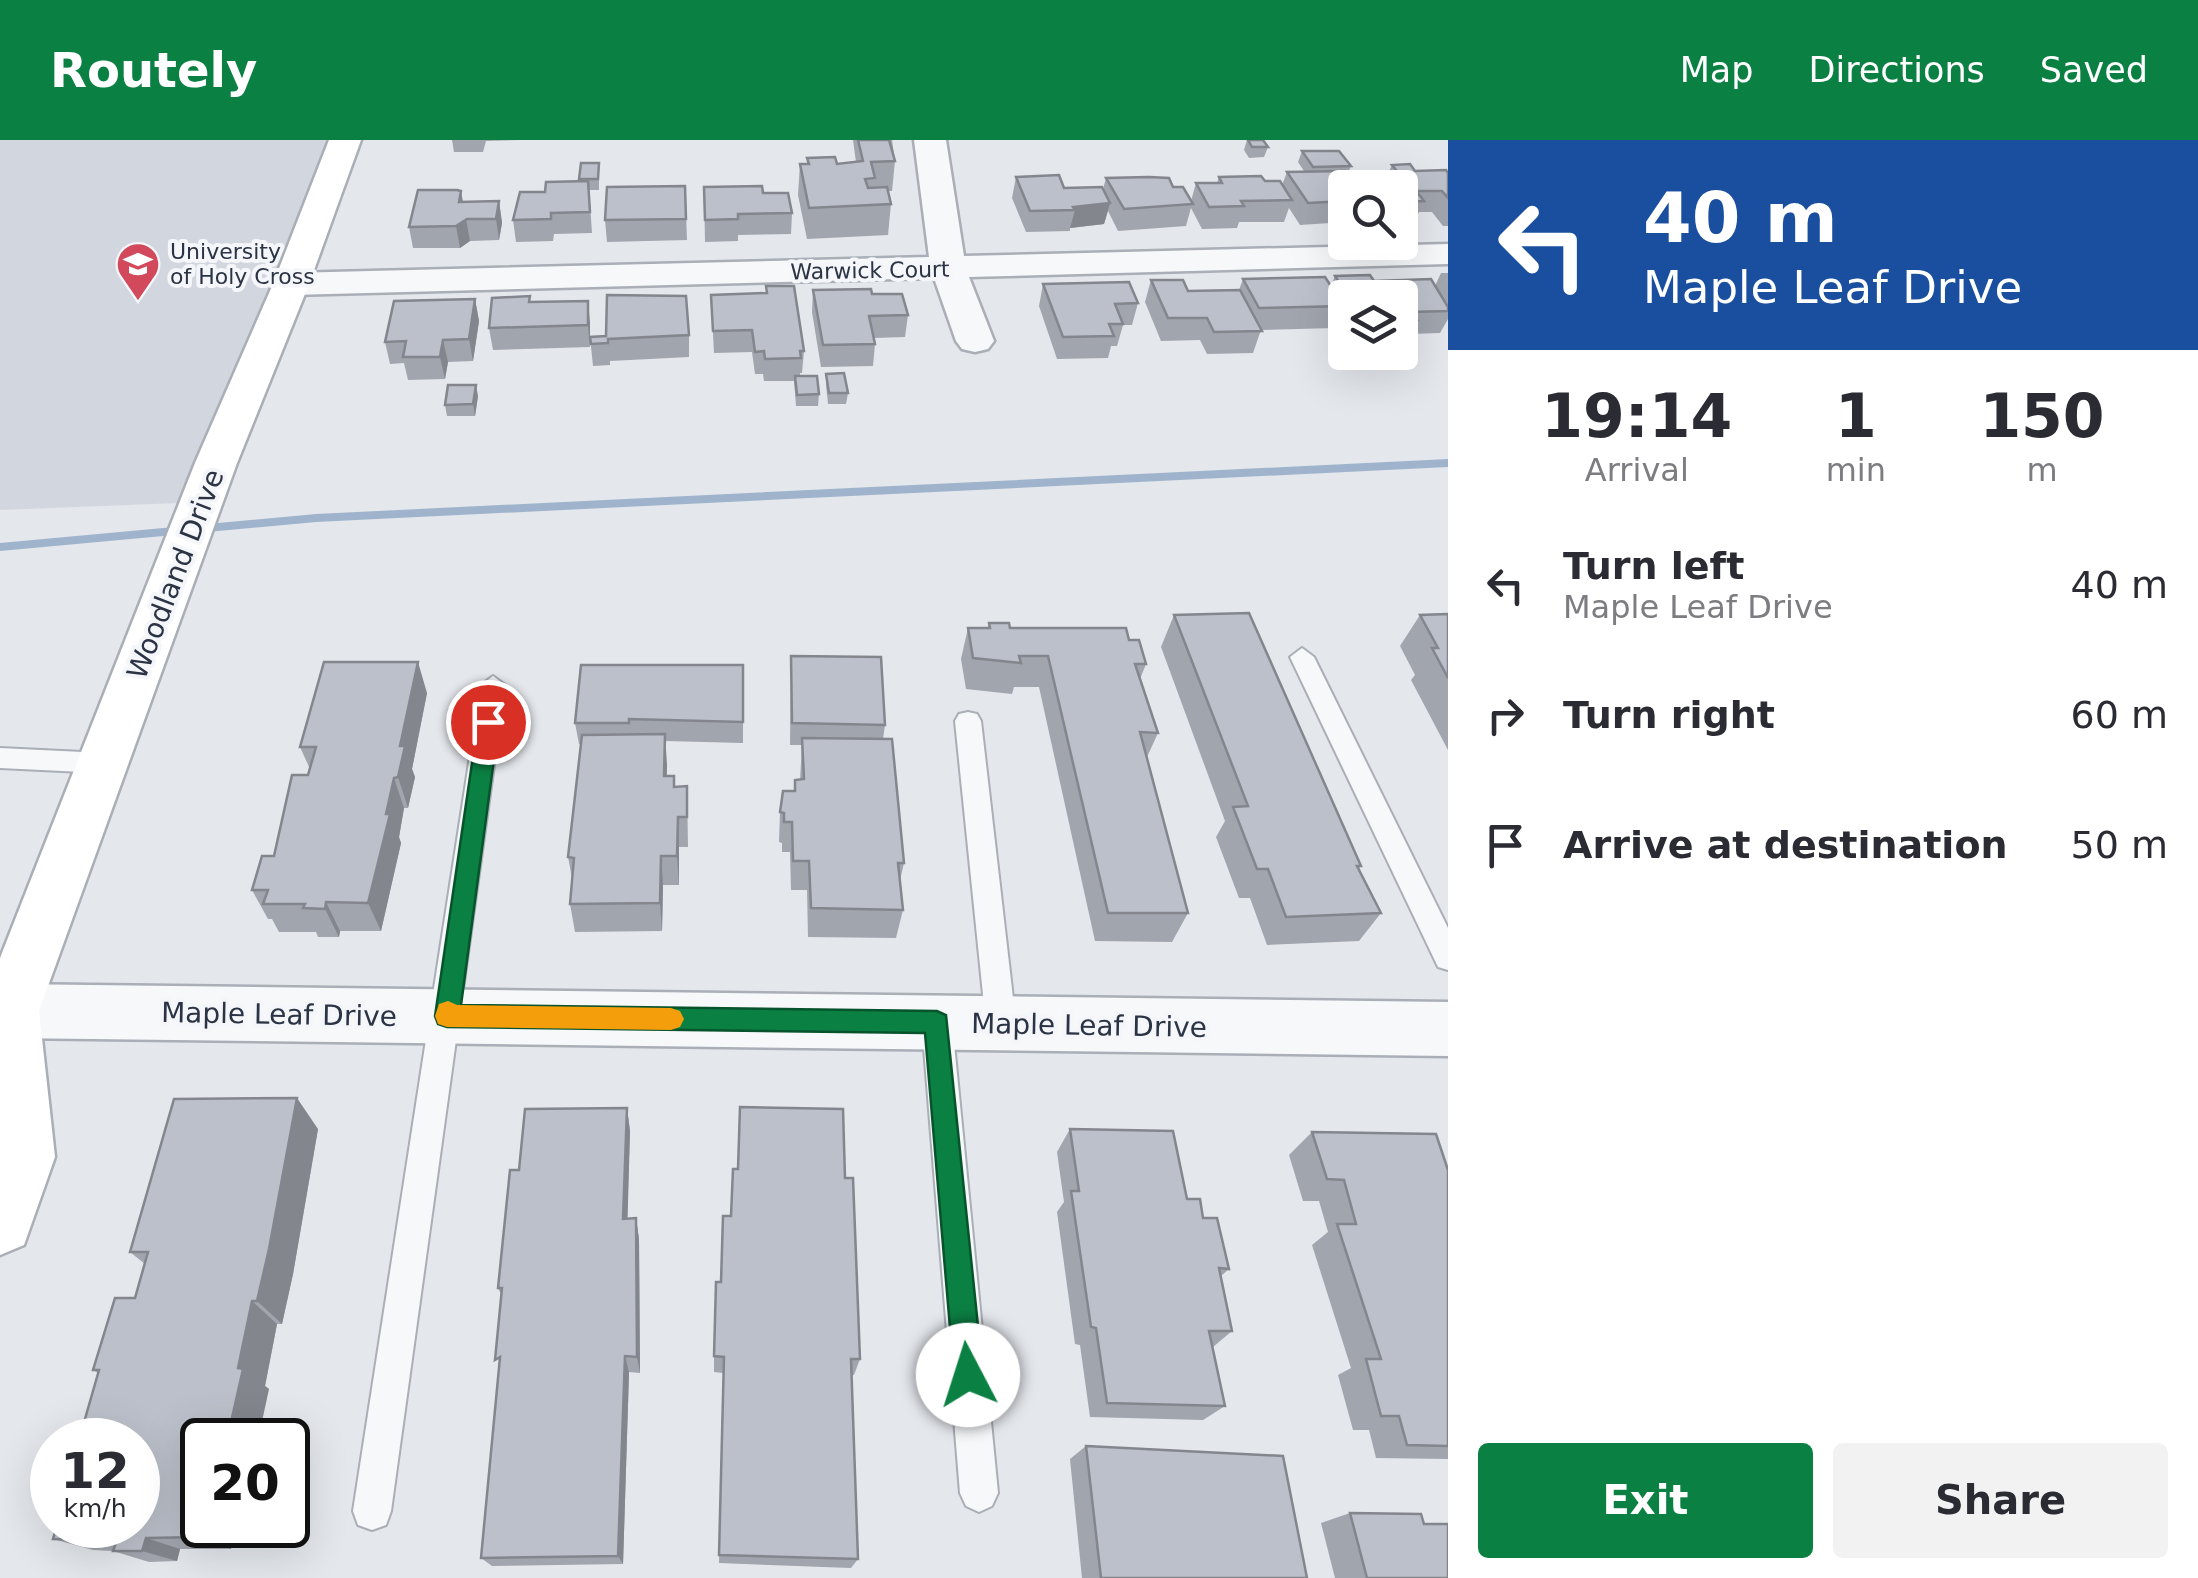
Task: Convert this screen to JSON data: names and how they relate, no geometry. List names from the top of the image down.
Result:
{
  "streets": {
    "main road": ["Woodland Drive"],
    "street": ["Warwick Court", "Maple Leaf Drive"]
  },
  "crossings": [
    ["Warwick Court", "Woodland Drive"],
    ["Woodland Drive", "Maple Leaf Drive"]
  ],
  "places": {
    "school or university": ["University of Holy Cross"]
  },
  "page": {
    "header": "Routely",
    "nav": ["Map", "Directions", "Saved"],
    "turn": ["40 m", "Maple Leaf Drive"],
    "eta": [
      "19:14",
      "Arrival",
      "1",
      "min",
      "150",
      "m"
    ],
    "list": [
      {
        "name": "Turn left",
        "note": "Maple Leaf Drive",
        "value": "40 m"
      },
      {
        "name": "Turn right",
        "value": "60 m"
      },
      {
        "name": "Arrive at destination",
        "value": "50 m"
      }
    ],
    "speed": "12 km/h",
    "limit": "20",
    "buttons": ["Exit", "Share"]
  }
}
